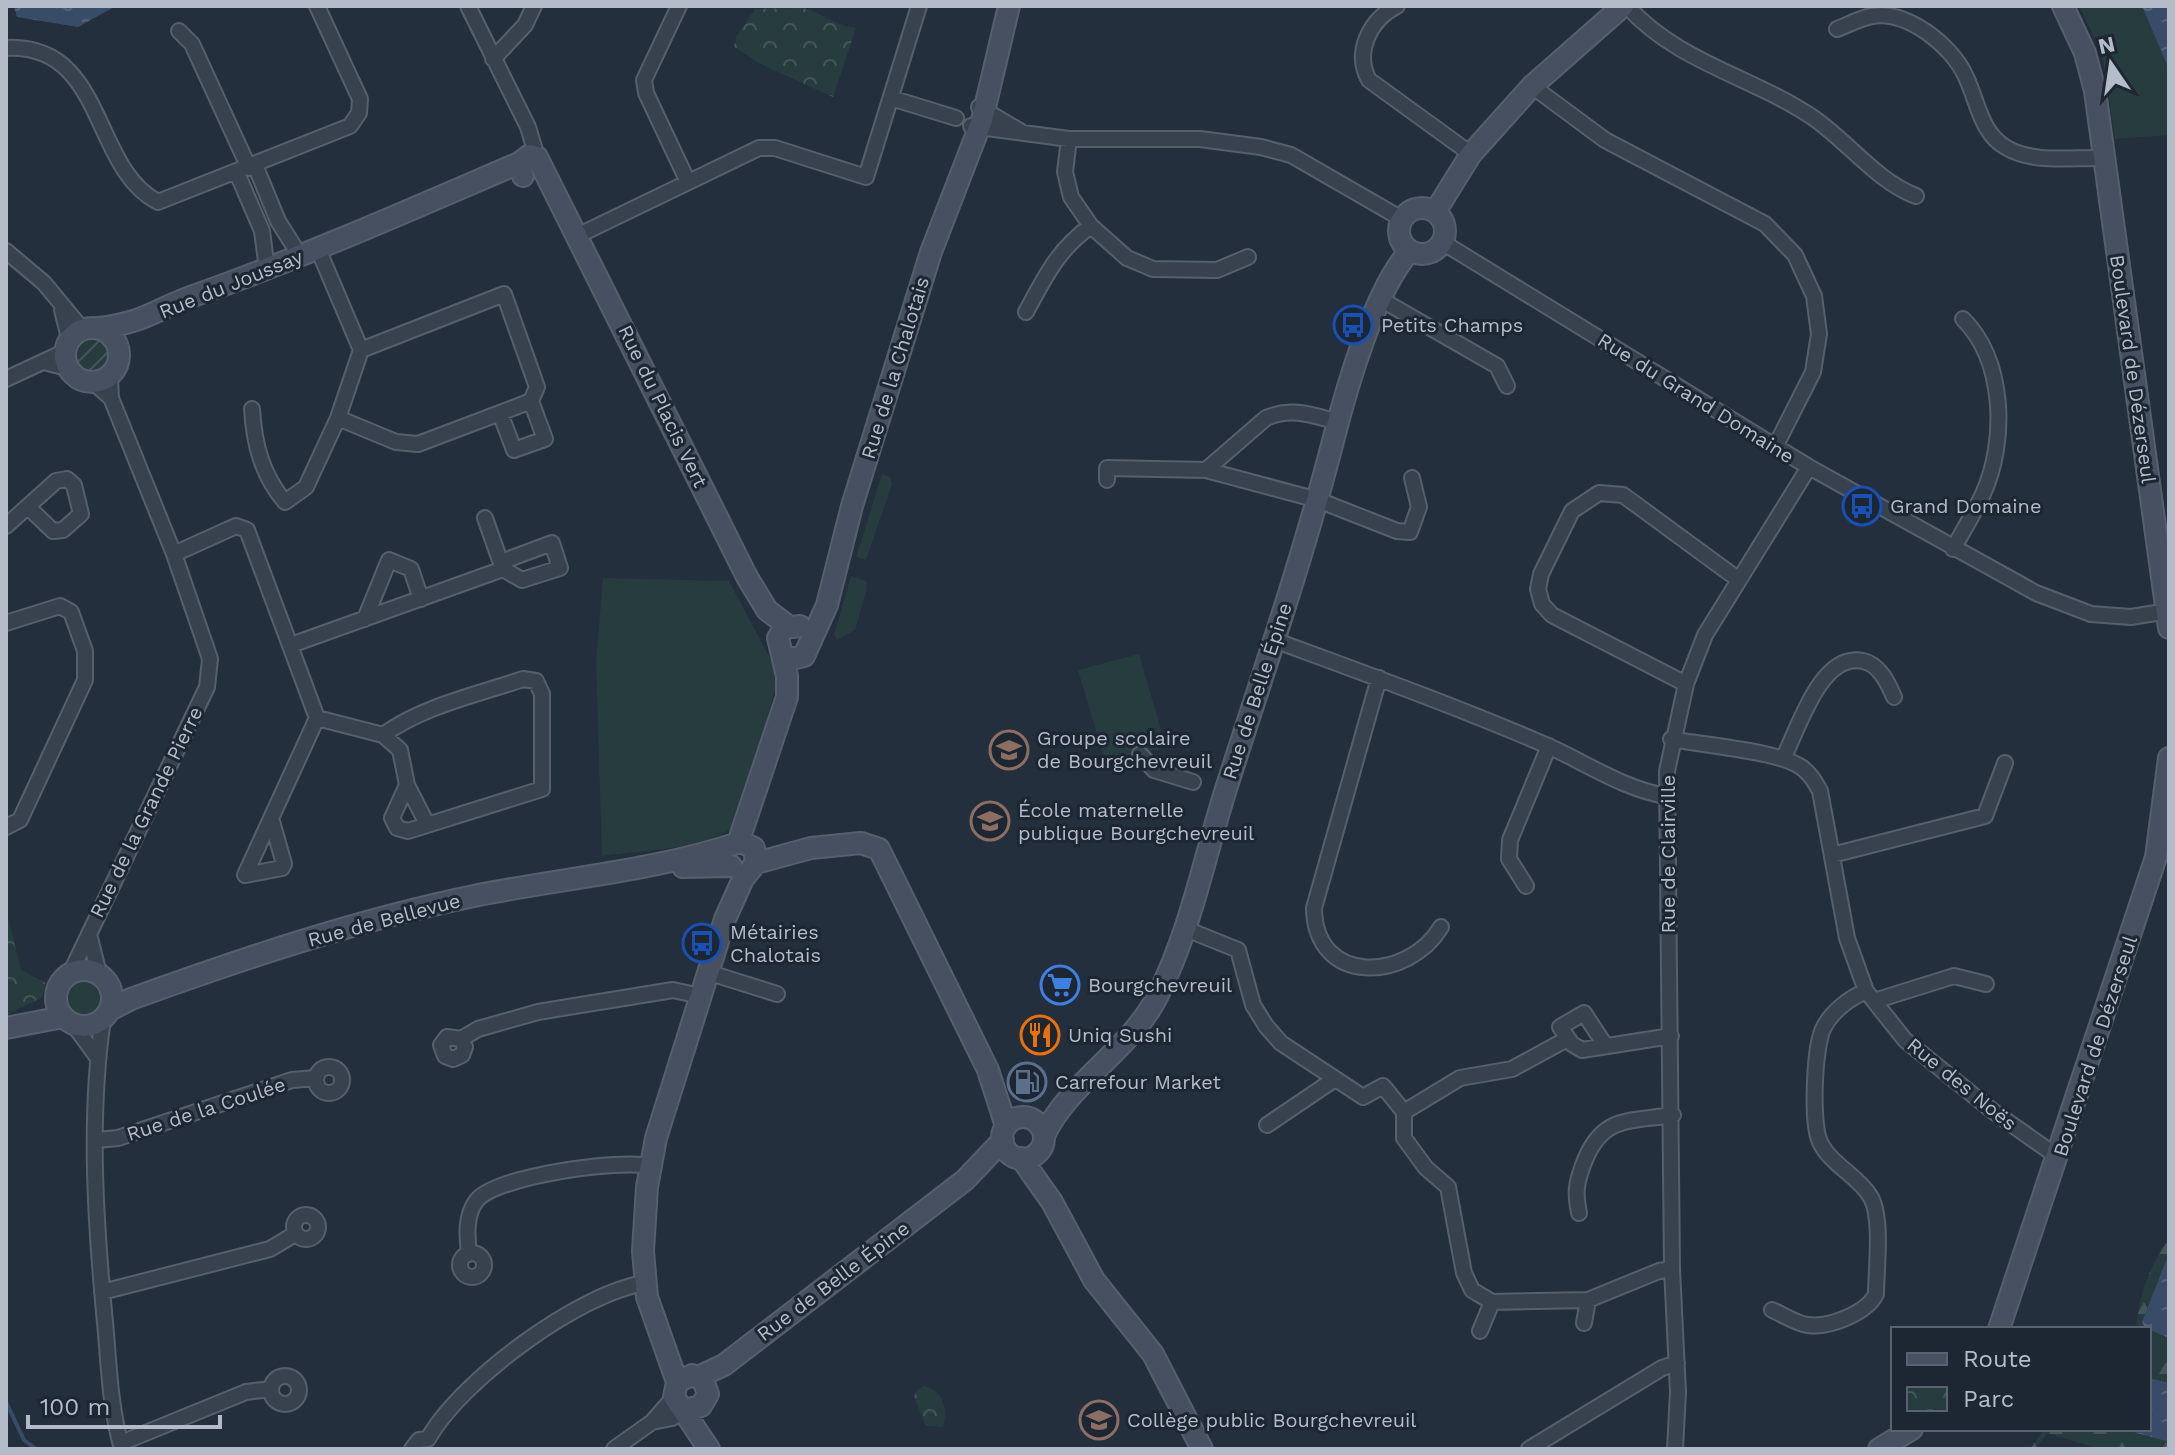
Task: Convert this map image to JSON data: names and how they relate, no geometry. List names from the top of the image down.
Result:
{
  "streets": {
    "street": [
      "Rue du Joussay",
      "Rue de la Chalotais",
      "Boulevard de Dézerseul",
      "Rue du Grand Domaine",
      "Rue du Placis Vert",
      "Rue de Belle Épine",
      "Rue de la Grande Pierre",
      "Rue de Clairville",
      "Rue de Bellevue",
      "Rue des Noës",
      "Rue de la Coulée"
    ]
  },
  "crossings": [
    ["Rue du Joussay", "Rue du Placis Vert"],
    ["Rue de la Chalotais", "Rue du Placis Vert"],
    ["Boulevard de Dézerseul", "Rue du Grand Domaine"],
    ["Boulevard de Dézerseul", "Rue des Noës"],
    ["Rue du Grand Domaine", "Rue de Belle Épine"],
    ["Rue du Grand Domaine", "Rue de Clairville"],
    ["Rue de Belle Épine", "Rue de Bellevue"],
    ["Rue de la Grande Pierre", "Rue de Bellevue"],
    ["Rue de la Grande Pierre", "Rue de la Coulée"],
    ["Rue de Clairville", "Rue des Noës"],
    ["Rue de Bellevue", "Rue de la Coulée"]
  ],
  "places": {
    "bus stop": ["Petits Champs", "Grand Domaine", "Métairies Chalotais"],
    "school or university": ["Groupe scolaire de Bourgchevreuil", "École maternelle publique Bourgchevreuil", "Collège public Bourgchevreuil"],
    "supermarket": ["Bourgchevreuil"],
    "restaurant": ["Uniq Sushi"],
    "fuel station": ["Carrefour Market"]
  },
  "legend": ["Route", "Parc"],
  "scale_bar": "100 m",
  "north": "top"
}
